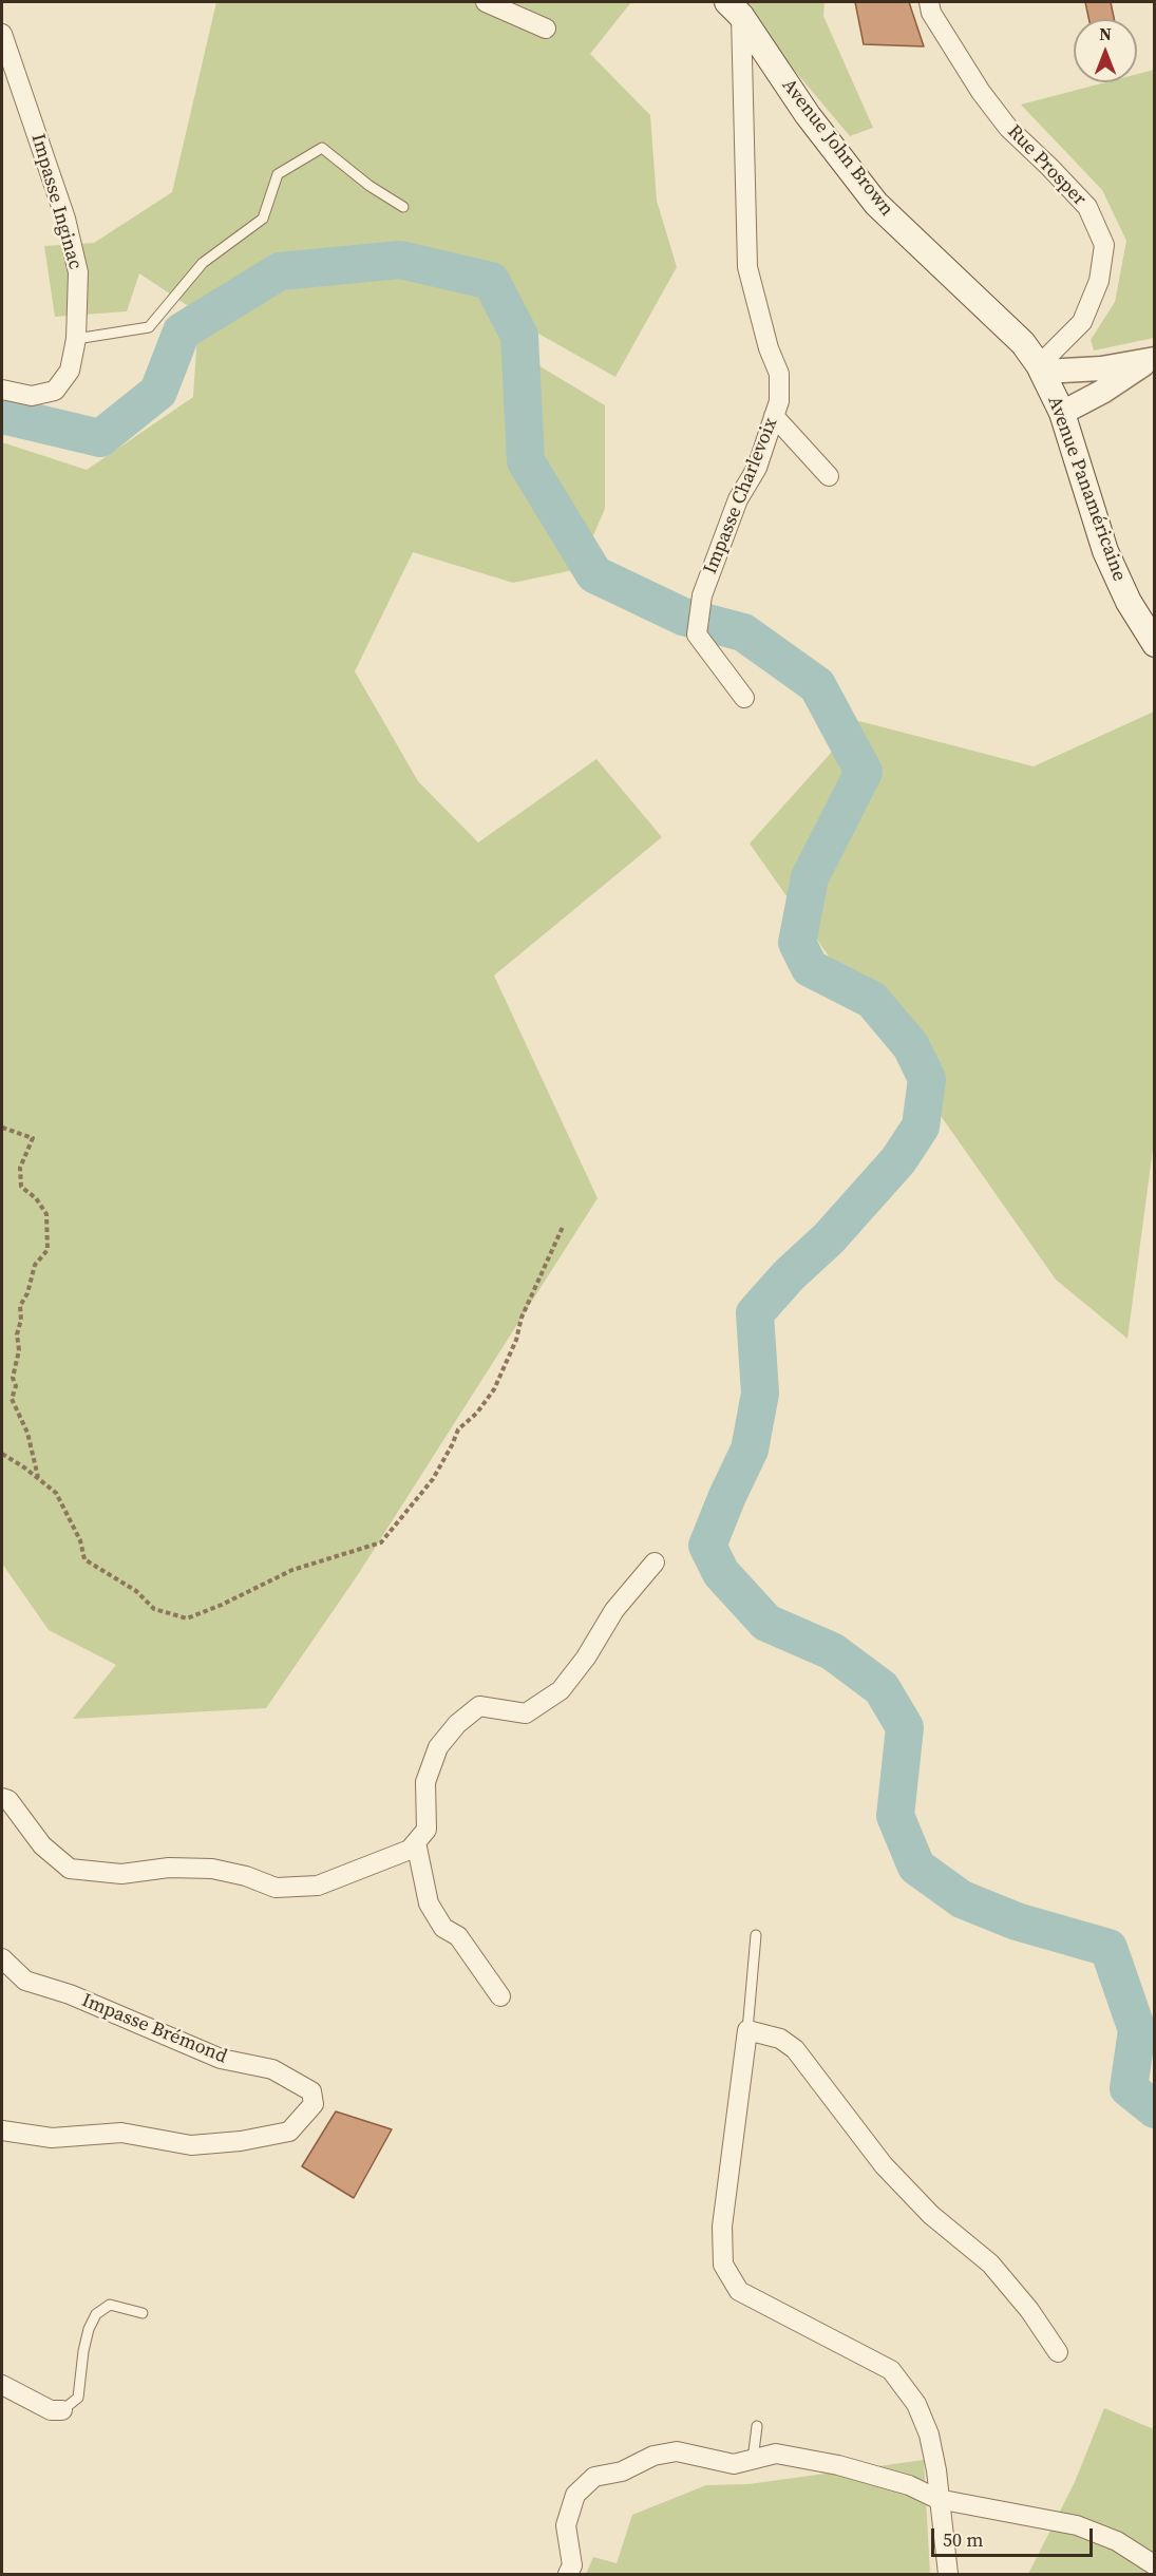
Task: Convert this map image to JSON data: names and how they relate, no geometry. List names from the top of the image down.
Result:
{
  "streets": {
    "main road": ["Avenue John Brown", "Avenue Panaméricaine"],
    "street": [
      "Rue Prosper",
      "Impasse Inginac",
      "Impasse Charlevoix",
      "Impasse Brémond"
    ]
  },
  "crossings": [
    ["Avenue John Brown", "Rue Prosper"],
    ["Avenue John Brown", "Avenue Panaméricaine"],
    ["Avenue John Brown", "Impasse Charlevoix"],
    ["Rue Prosper", "Avenue Panaméricaine"]
  ],
  "scale_bar": "50 m",
  "north": "top"
}
